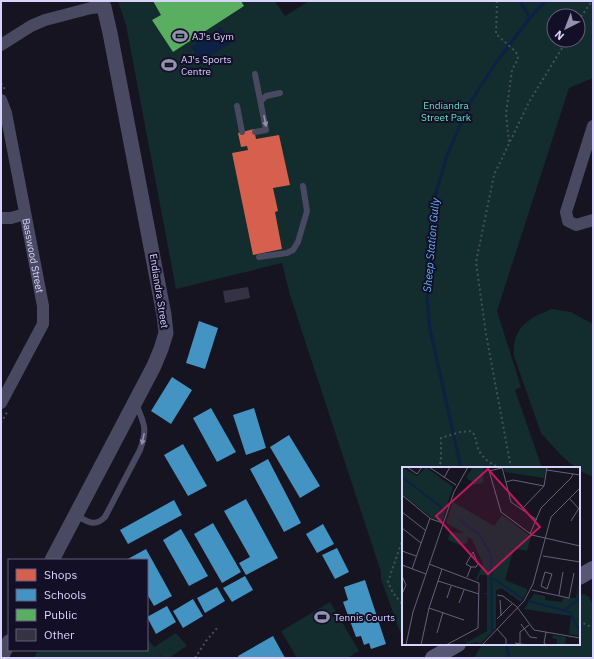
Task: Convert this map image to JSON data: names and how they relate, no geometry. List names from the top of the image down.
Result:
{
  "streets": {
    "street": ["Basswood Street", "Endiandra Street"]
  },
  "water": ["Sheep Station Gully"],
  "parks": ["Endiandra Street Park"],
  "places": {
    "sports": ["AJ's Gym", "AJ's Sports Centre", "Tennis Courts"]
  },
  "legend": [
    "Shops",
    "Schools",
    "Public",
    "Other"
  ],
  "north": "bottom left"
}
